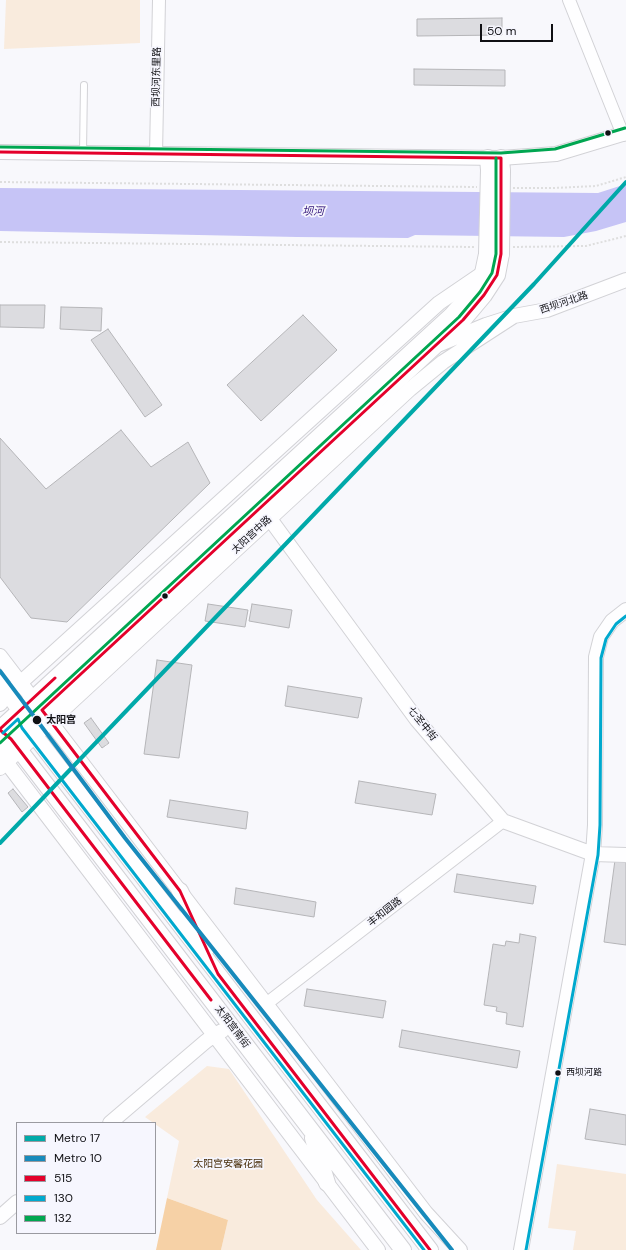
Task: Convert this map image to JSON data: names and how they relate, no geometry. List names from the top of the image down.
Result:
{
  "streets": {
    "main road": ["太阳宫中路", "太阳宫南街"],
    "street": [
      "西坝河东里路",
      "西坝河北路",
      "七圣中街",
      "丰和园路"
    ]
  },
  "crossings": [
    ["西坝河北路", "太阳宫中路"],
    ["太阳宫中路", "七圣中街"],
    ["太阳宫中路", "太阳宫南街"],
    ["七圣中街", "丰和园路"]
  ],
  "water": ["坝河"],
  "parks": ["太阳宫安馨花园"],
  "places": ["太阳宫", "西坝河路"],
  "lines": [
    "transit line 132",
    "transit line 515",
    "metro line 17",
    "transit line 130",
    "metro line 10"
  ],
  "legend": [
    "Metro 17",
    "Metro 10",
    "515",
    "130",
    "132"
  ],
  "scale_bar": "50 m"
}
